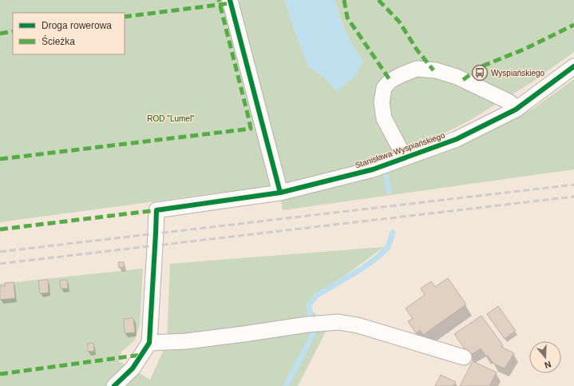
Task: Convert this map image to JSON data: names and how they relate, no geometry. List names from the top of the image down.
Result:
{
  "streets": {
    "street": ["Stanisława Wyspiańskiego"]
  },
  "parks": ["ROD \"Lumel\""],
  "places": {
    "bus stop": ["Wyspiańskiego"]
  },
  "legend": ["Droga rowerowa", "Ścieżka"],
  "north": "bottom"
}
